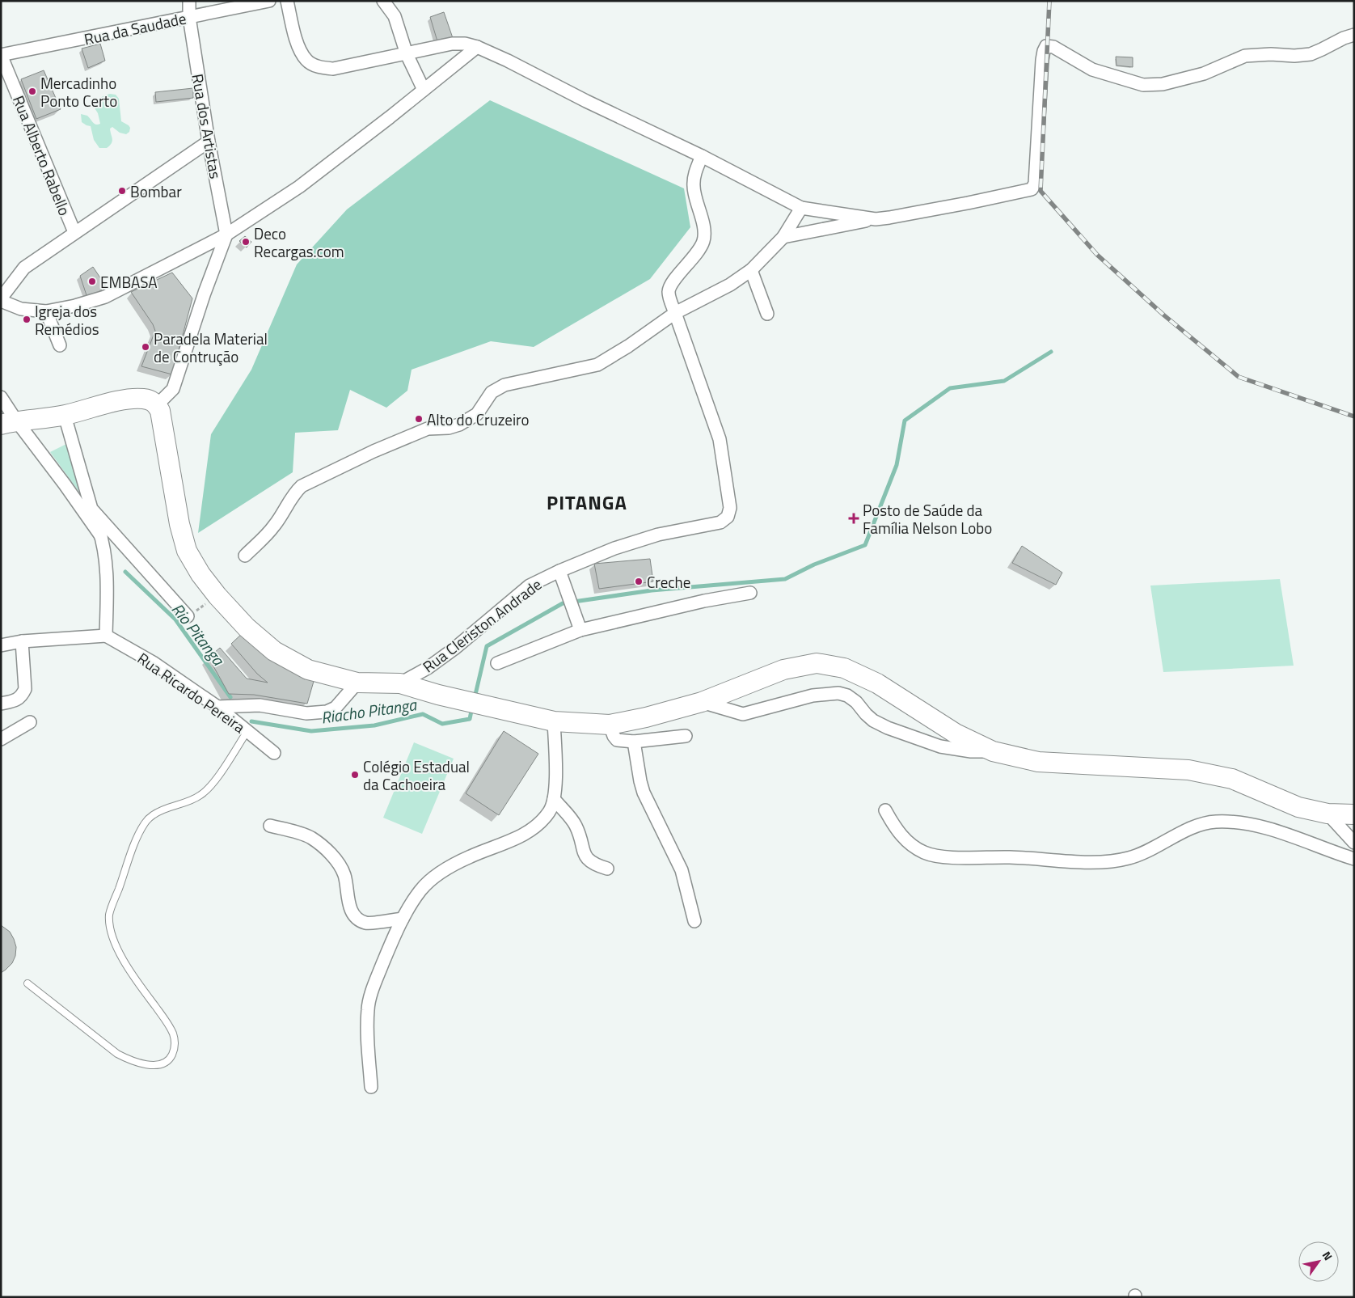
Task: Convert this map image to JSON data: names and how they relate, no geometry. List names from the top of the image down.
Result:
{
  "streets": {
    "street": [
      "Rua da Saudade",
      "Rua dos Artistas",
      "Rua Alberto Rabello",
      "Rua Cleriston Andrade",
      "Rua Ricardo Pereira"
    ]
  },
  "crossings": [
    ["Rua da Saudade", "Rua dos Artistas"],
    ["Rua da Saudade", "Rua Alberto Rabello"]
  ],
  "districts": ["PITANGA"],
  "water": ["Rio Pitanga", "Riacho Pitanga"],
  "places": {
    "other": [
      "Mercadinho Ponto Certo",
      "Bombar",
      "Deco Recargas.com",
      "EMBASA",
      "Igreja dos Remédios",
      "Paradela Material de Contrução",
      "Alto do Cruzeiro",
      "Creche",
      "Colégio Estadual da Cachoeira"
    ],
    "health": ["Posto de Saúde da Família Nelson Lobo"]
  },
  "north": "top right"
}
